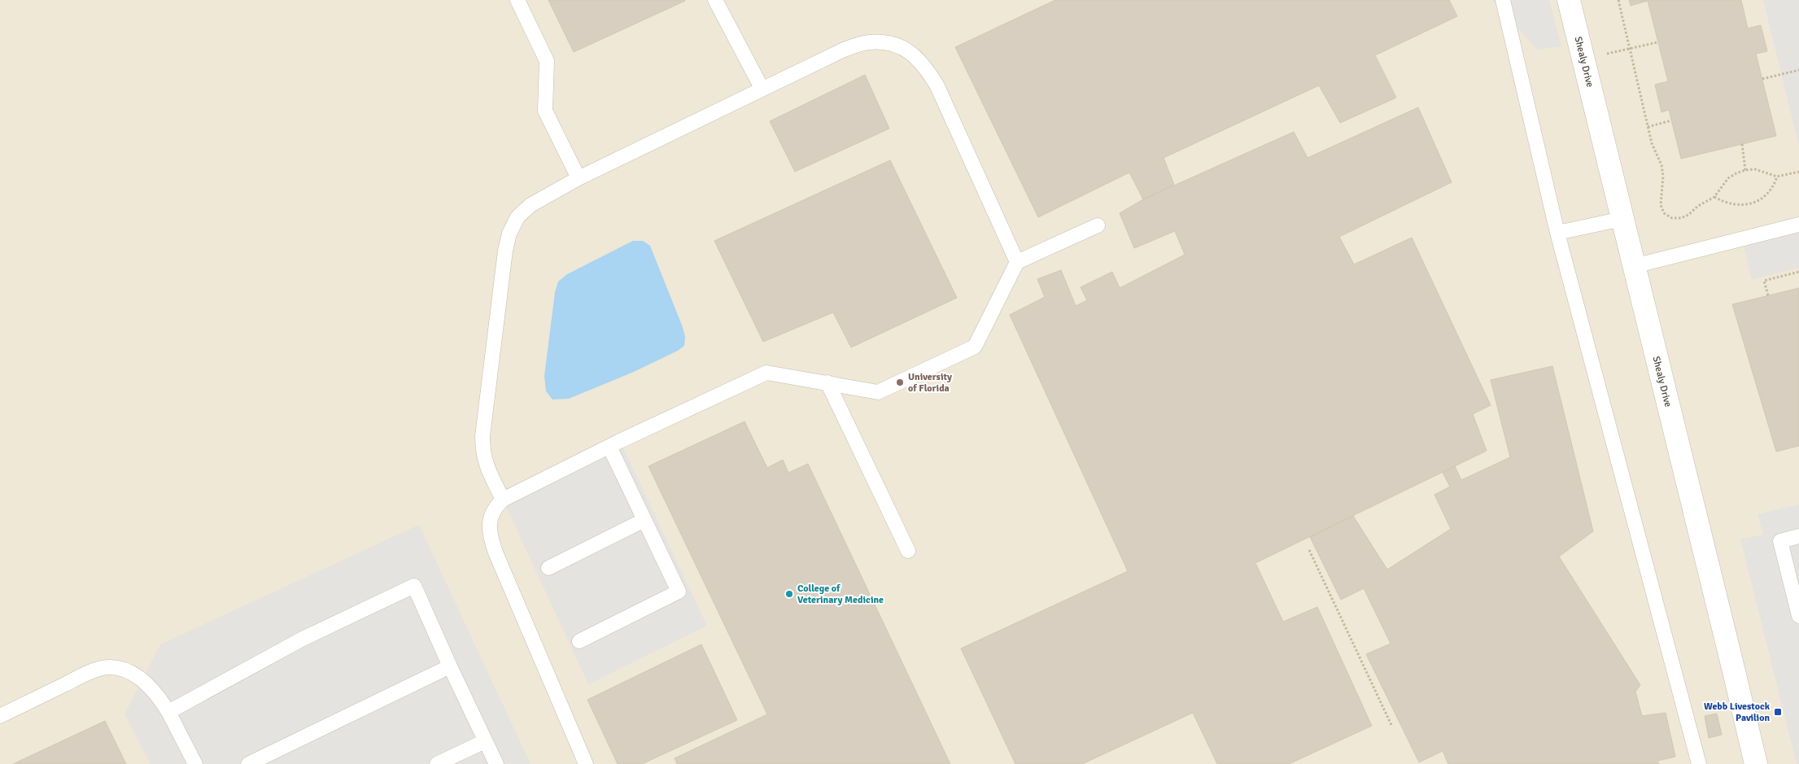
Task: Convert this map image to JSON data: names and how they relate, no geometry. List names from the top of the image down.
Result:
{
  "streets": {
    "street": ["Shealy Drive"]
  },
  "places": {
    "other": ["University of Florida", "College of Veterinary Medicine"],
    "transit": ["Webb Livestock Pavilion"]
  }
}
